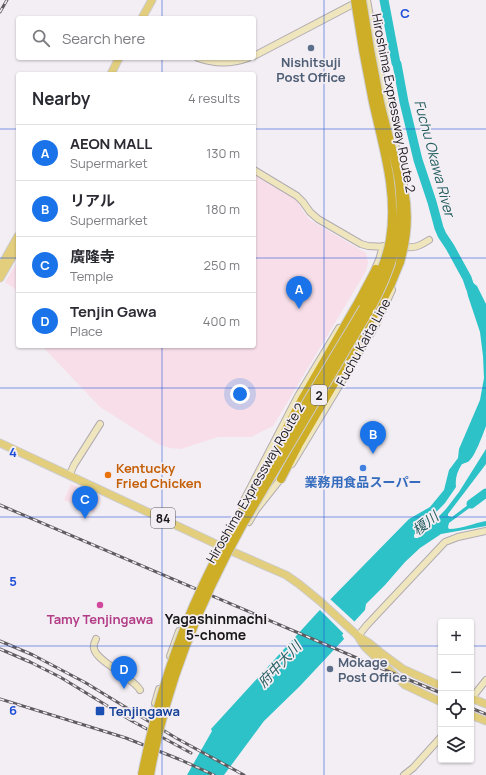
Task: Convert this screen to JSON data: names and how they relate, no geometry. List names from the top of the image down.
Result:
{
  "streets": {
    "highway": ["Hiroshima Expressway Route 2", "2"],
    "main road": ["84"],
    "street": ["Fuchu Kaita Line"]
  },
  "crossings": [
    ["Fuchu Kaita Line", "84"]
  ],
  "districts": ["Yagashinmachi 5-chome"],
  "water": ["Fuchu Okawa River", "榎川", "府中大川"],
  "places": {
    "other": [
      "Nishitsuji Post Office",
      "業務用食品スーパー",
      "Kentucky Fried Chicken",
      "Tamy Tenjingawa",
      "Mokage Post Office"
    ],
    "transit": ["Tenjingawa"]
  },
  "page": {
    "search": "Search here",
    "heading": ["Nearby", "4 results"],
    "list": [
      {
        "mark": "A",
        "name": "AEON MALL",
        "note": "Supermarket",
        "value": "130 m"
      },
      {
        "mark": "B",
        "name": "リアル",
        "note": "Supermarket",
        "value": "180 m"
      },
      {
        "mark": "C",
        "name": "廣隆寺",
        "note": "Temple",
        "value": "250 m"
      },
      {
        "mark": "D",
        "name": "Tenjin Gawa",
        "note": "Place",
        "value": "400 m"
      }
    ],
    "pins": [
      "A",
      "B",
      "C",
      "D"
    ],
    "map_buttons": ["+", "−"]
  },
  "grid": {
    "columns": ["C"],
    "rows": ["4", "5", "6"]
  }
}
